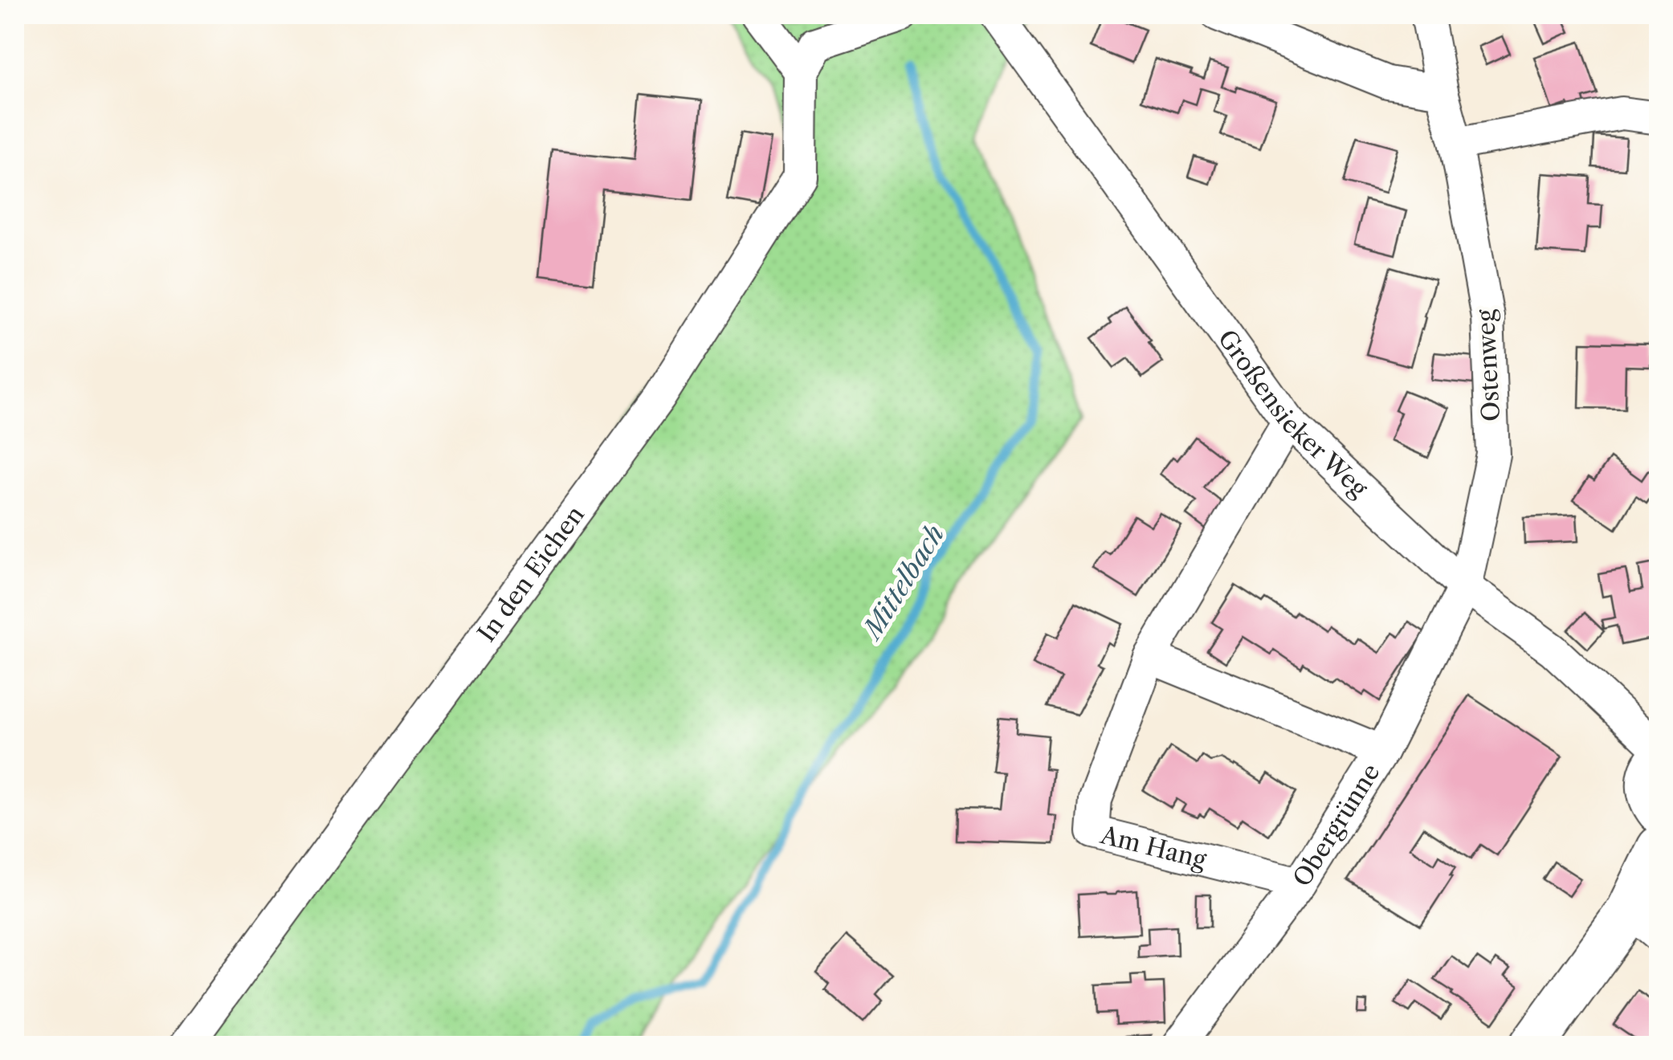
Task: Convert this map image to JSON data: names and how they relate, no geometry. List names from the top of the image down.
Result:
{
  "streets": {
    "street": [
      "Ostenweg",
      "Großensieker Weg",
      "In den Eichen",
      "Obergrünne",
      "Am Hang"
    ]
  },
  "crossings": [
    ["Ostenweg", "Großensieker Weg"],
    ["Ostenweg", "Obergrünne"],
    ["Großensieker Weg", "Obergrünne"],
    ["Großensieker Weg", "Am Hang"],
    ["Obergrünne", "Am Hang"]
  ],
  "water": ["Mittelbach"]
}
